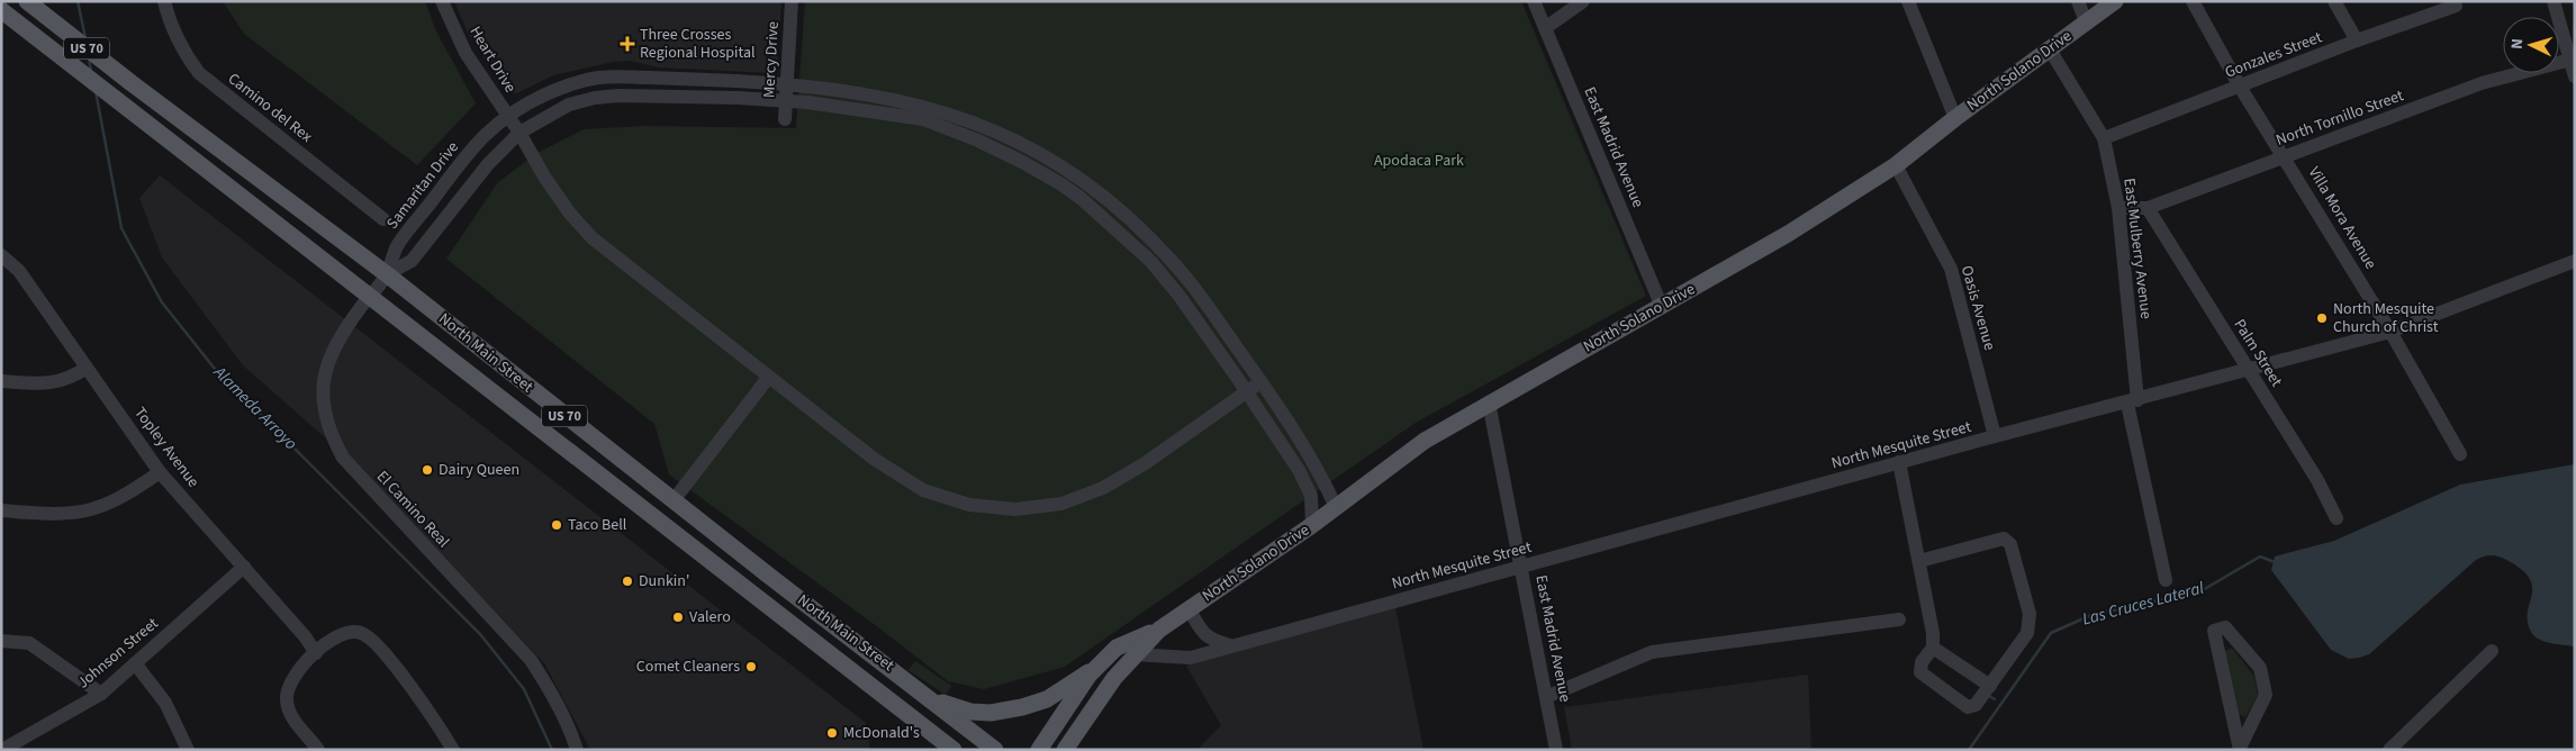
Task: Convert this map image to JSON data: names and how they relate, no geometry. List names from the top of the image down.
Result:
{
  "streets": {
    "main road": ["US 70", "North Solano Drive", "North Main Street"],
    "street": [
      "Gonzales Street",
      "Heart Drive",
      "Mercy Drive",
      "Camino del Rex",
      "North Tornillo Street",
      "East Madrid Avenue",
      "Samaritan Drive",
      "Villa Mora Avenue",
      "East Mulberry Avenue",
      "Oasis Avenue",
      "Palm Street",
      "North Mesquite Street",
      "Topley Avenue",
      "El Camino Real",
      "Johnson Street"
    ]
  },
  "crossings": [
    ["Gonzales Street", "Villa Mora Avenue"],
    ["Gonzales Street", "East Mulberry Avenue"],
    ["Heart Drive", "Samaritan Drive"],
    ["Mercy Drive", "Samaritan Drive"],
    ["North Solano Drive", "East Madrid Avenue"],
    ["North Solano Drive", "Samaritan Drive"],
    ["North Solano Drive", "East Mulberry Avenue"],
    ["North Solano Drive", "Oasis Avenue"],
    ["North Solano Drive", "North Mesquite Street"],
    ["North Tornillo Street", "Villa Mora Avenue"],
    ["North Tornillo Street", "East Mulberry Avenue"],
    ["North Tornillo Street", "Palm Street"],
    ["East Madrid Avenue", "North Mesquite Street"],
    ["Samaritan Drive", "North Main Street"],
    ["Samaritan Drive", "El Camino Real"],
    ["Villa Mora Avenue", "North Mesquite Street"],
    ["East Mulberry Avenue", "North Mesquite Street"],
    ["Oasis Avenue", "North Mesquite Street"],
    ["North Main Street", "El Camino Real"],
    ["Palm Street", "North Mesquite Street"],
    ["Topley Avenue", "Johnson Street"]
  ],
  "water": ["Alameda Arroyo", "Las Cruces Lateral"],
  "parks": ["Apodaca Park"],
  "places": {
    "health": ["Three Crosses Regional Hospital"],
    "other": [
      "North Mesquite Church of Christ",
      "Dairy Queen",
      "Taco Bell",
      "Dunkin'",
      "Valero",
      "Comet Cleaners",
      "McDonald's"
    ]
  },
  "north": "left"
}
